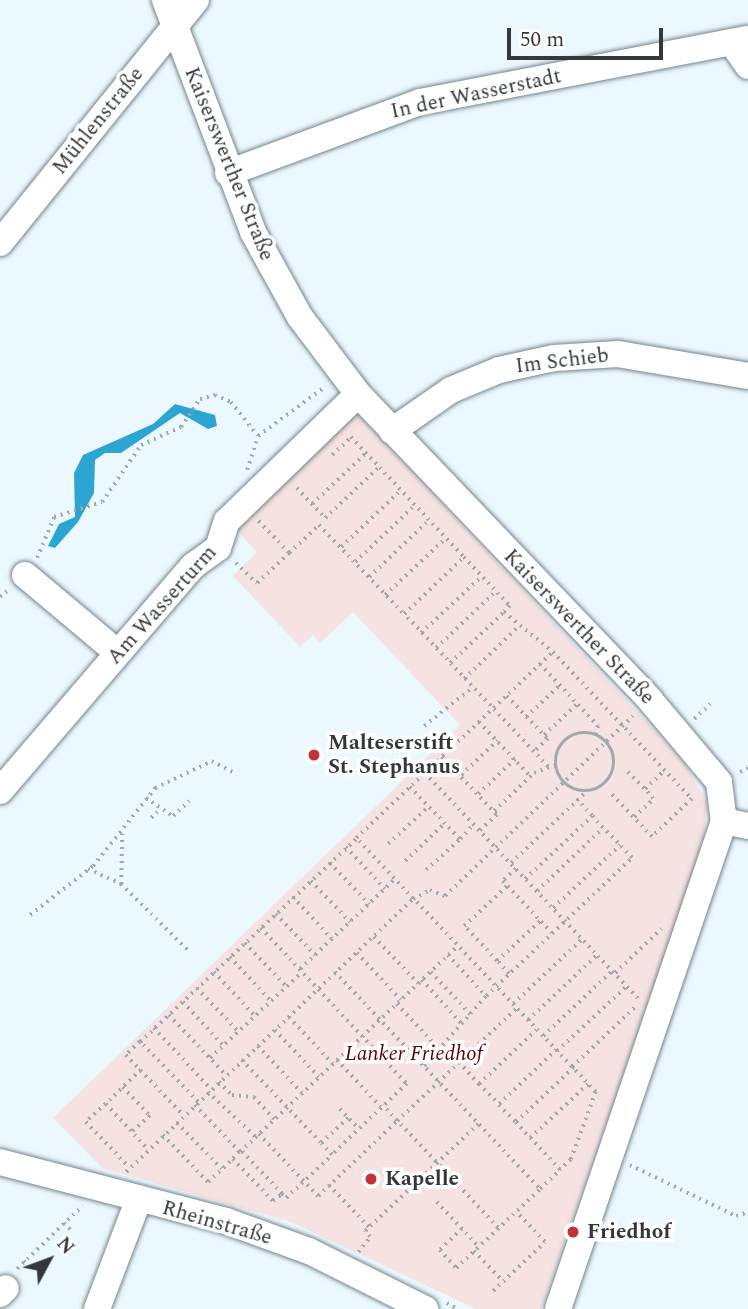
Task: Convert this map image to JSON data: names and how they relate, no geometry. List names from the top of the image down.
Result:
{
  "streets": {
    "street": [
      "In der Wasserstadt",
      "Mühlenstraße",
      "Kaiserswerther Straße",
      "Im Schieb",
      "Am Wasserturm",
      "Rheinstraße"
    ]
  },
  "crossings": [
    ["In der Wasserstadt", "Kaiserswerther Straße"],
    ["Mühlenstraße", "Kaiserswerther Straße"],
    ["Kaiserswerther Straße", "Im Schieb"],
    ["Kaiserswerther Straße", "Am Wasserturm"]
  ],
  "parks": ["Lanker Friedhof"],
  "places": ["Malteserstift St. Stephanus", "Kapelle", "Friedhof"],
  "scale_bar": "50 m",
  "north": "top right"
}
